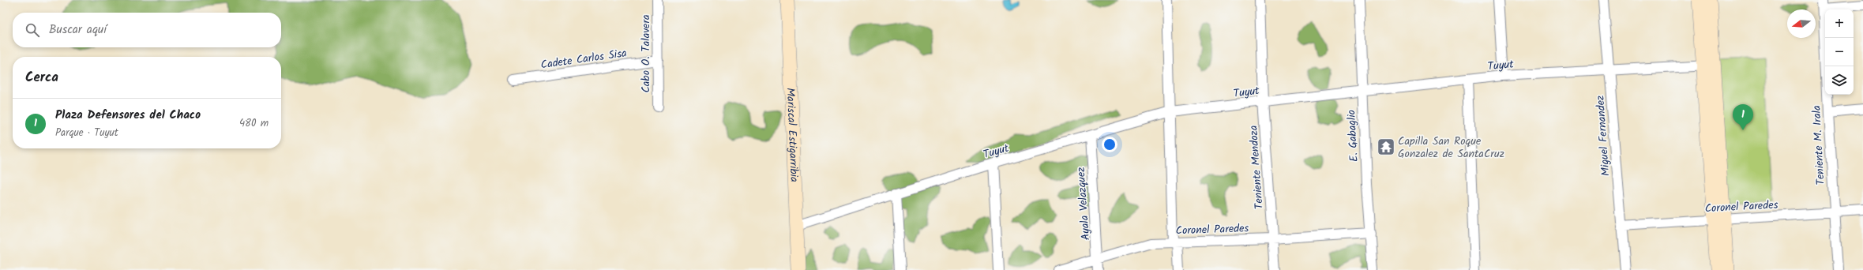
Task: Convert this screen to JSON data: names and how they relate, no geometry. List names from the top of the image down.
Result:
{
  "streets": {
    "street": [
      "Cabo O. Talavera",
      "Cadete Carlos Sisa",
      "Tuyut",
      "Mariscal Estigarribia",
      "E. Gabaglio",
      "Miguel Fernandez",
      "Teniente M. Irala",
      "Teniente Mendoza",
      "Ayala Velazquez",
      "Coronel Paredes"
    ]
  },
  "crossings": [
    ["Cabo O. Talavera", "Cadete Carlos Sisa"],
    ["Tuyut", "Mariscal Estigarribia"],
    ["Tuyut", "E. Gabaglio"],
    ["Tuyut", "Miguel Fernandez"],
    ["Tuyut", "Teniente Mendoza"],
    ["Tuyut", "Ayala Velazquez"],
    ["E. Gabaglio", "Coronel Paredes"],
    ["Miguel Fernandez", "Coronel Paredes"],
    ["Teniente M. Irala", "Coronel Paredes"],
    ["Teniente Mendoza", "Coronel Paredes"],
    ["Ayala Velazquez", "Coronel Paredes"]
  ],
  "places": {
    "temple": ["Capilla San Roque Gonzalez de SantaCruz"]
  },
  "north": "left",
  "page": {
    "map_buttons": ["+", "−"],
    "search": "Buscar aquí",
    "heading": "Cerca",
    "list": [
      {
        "mark": "1",
        "name": "Plaza Defensores del Chaco",
        "note": "Parque · Tuyut",
        "value": "480 m"
      }
    ],
    "pins": "1"
  }
}
